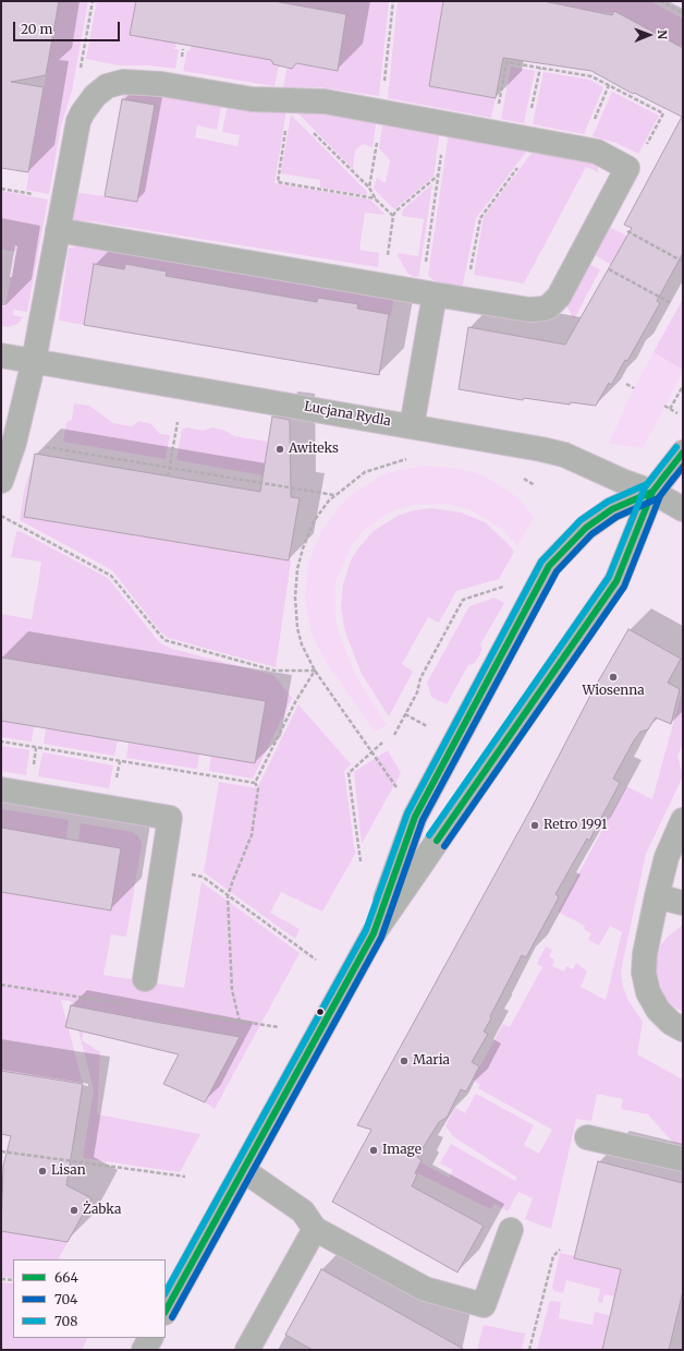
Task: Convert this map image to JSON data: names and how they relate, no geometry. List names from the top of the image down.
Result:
{
  "streets": {
    "street": ["Lucjana Rydla"]
  },
  "places": [
    "Awiteks",
    "Wiosenna",
    "Retro 1991",
    "Maria",
    "Image",
    "Lisan",
    "Żabka"
  ],
  "lines": ["transit line 708", "transit line 664", "transit line 704"],
  "legend": ["664", "704", "708"],
  "scale_bar": "20 m",
  "north": "right"
}
